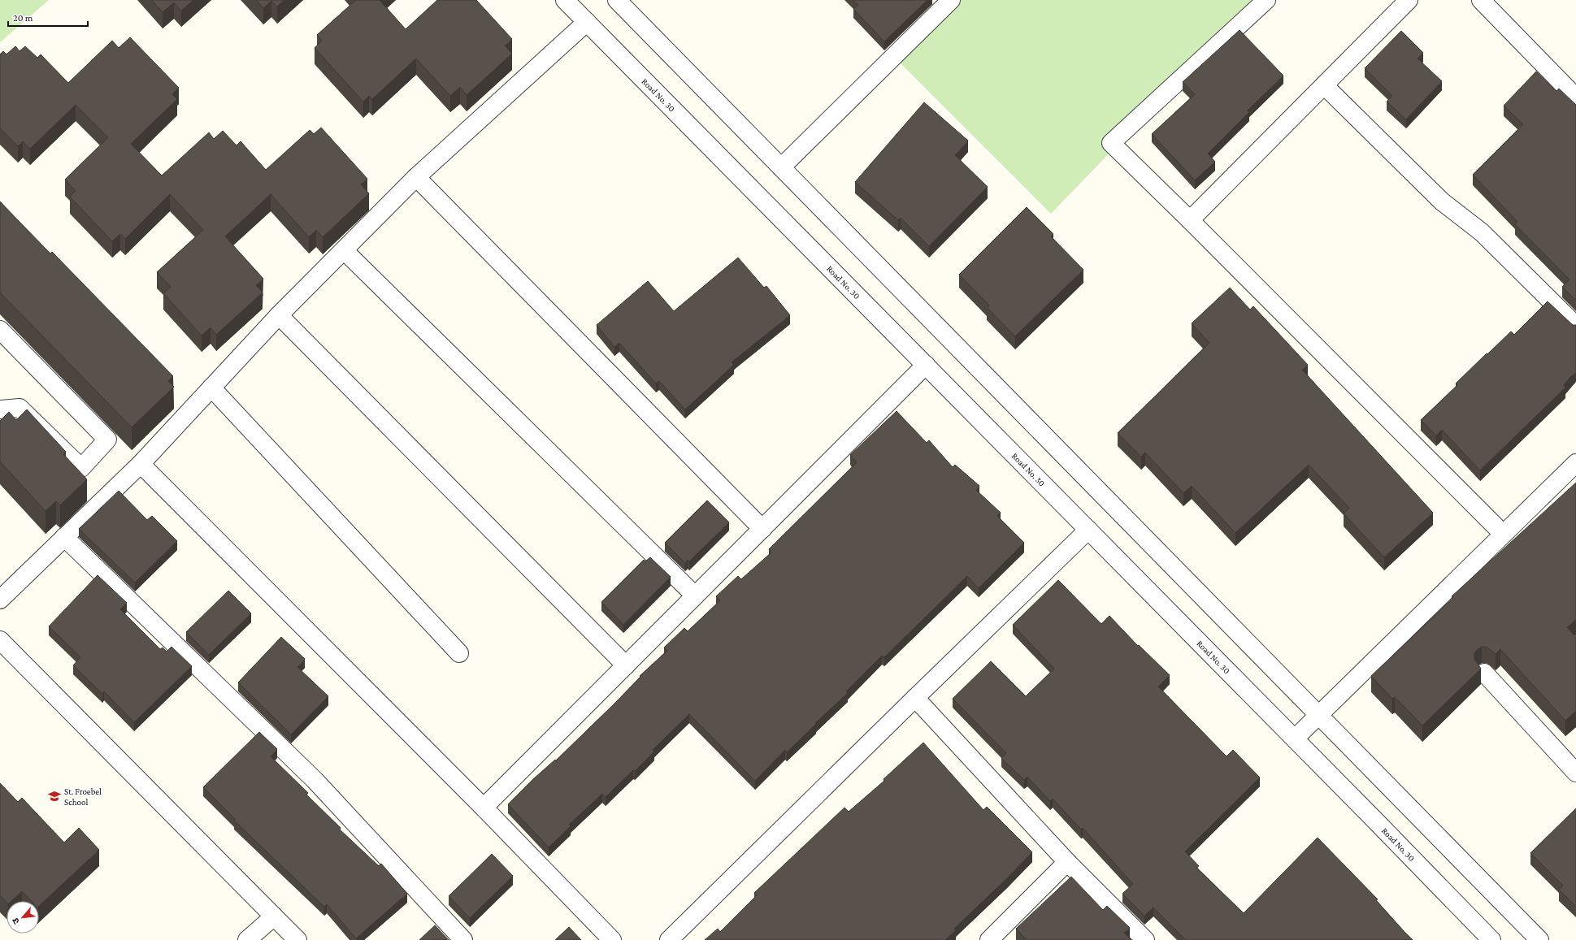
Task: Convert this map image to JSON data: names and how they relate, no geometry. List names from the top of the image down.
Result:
{
  "streets": {
    "street": ["Road No. 30"]
  },
  "places": {
    "school or university": ["St. Froebel School"]
  },
  "scale_bar": "20 m",
  "north": "bottom left"
}
